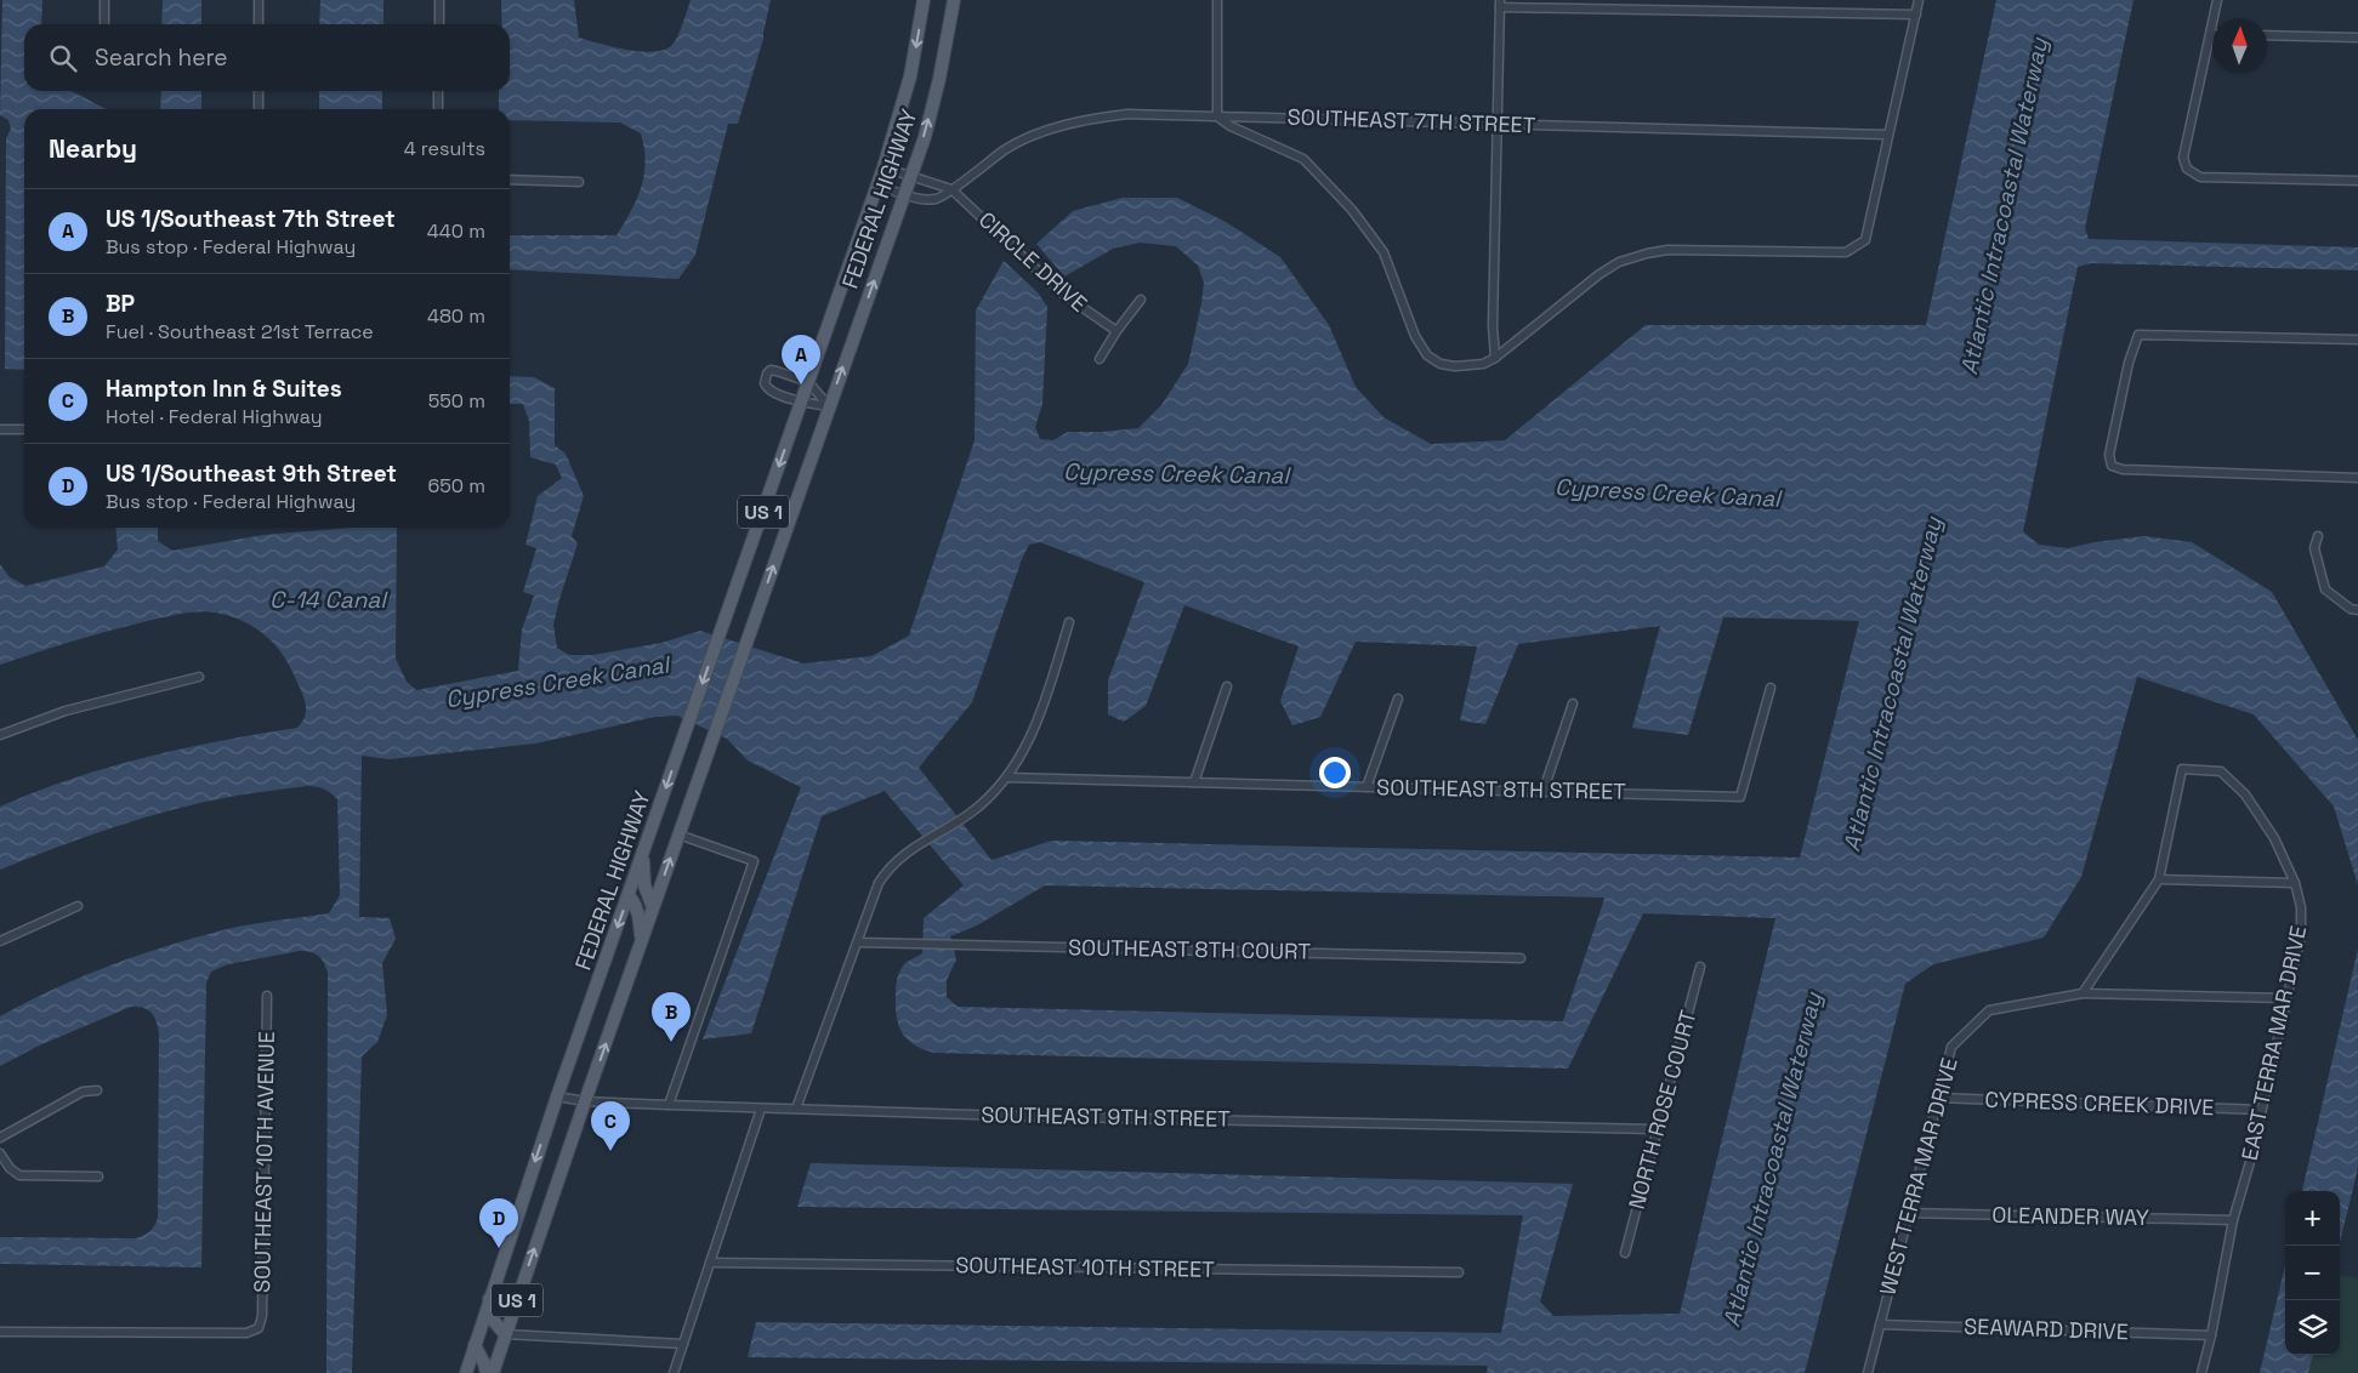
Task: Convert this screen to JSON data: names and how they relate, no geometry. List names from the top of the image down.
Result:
{
  "streets": {
    "main road": ["FEDERAL HIGHWAY", "US 1"],
    "street": [
      "SOUTHEAST 7TH STREET",
      "CIRCLE DRIVE",
      "SOUTHEAST 8TH STREET",
      "SOUTHEAST 8TH COURT",
      "EAST TERRA MAR DRIVE",
      "CYPRESS CREEK DRIVE",
      "NORTH ROSE COURT",
      "SOUTHEAST 9TH STREET",
      "SOUTHEAST 10TH AVENUE",
      "WEST TERRA MAR DRIVE",
      "OLEANDER WAY",
      "SOUTHEAST 10TH STREET",
      "SEAWARD DRIVE"
    ]
  },
  "crossings": [
    ["SOUTHEAST 7TH STREET", "FEDERAL HIGHWAY"],
    ["SOUTHEAST 7TH STREET", "CIRCLE DRIVE"],
    ["FEDERAL HIGHWAY", "SOUTHEAST 9TH STREET"],
    ["EAST TERRA MAR DRIVE", "CYPRESS CREEK DRIVE"],
    ["EAST TERRA MAR DRIVE", "WEST TERRA MAR DRIVE"],
    ["EAST TERRA MAR DRIVE", "OLEANDER WAY"],
    ["EAST TERRA MAR DRIVE", "SEAWARD DRIVE"],
    ["CYPRESS CREEK DRIVE", "WEST TERRA MAR DRIVE"],
    ["NORTH ROSE COURT", "SOUTHEAST 9TH STREET"],
    ["WEST TERRA MAR DRIVE", "OLEANDER WAY"],
    ["WEST TERRA MAR DRIVE", "SEAWARD DRIVE"]
  ],
  "water": ["Atlantic Intracoastal Waterway", "Cypress Creek Canal", "C-14 Canal"],
  "north": "top",
  "page": {
    "search": "Search here",
    "heading": ["Nearby", "4 results"],
    "list": [
      {
        "mark": "A",
        "name": "US 1/Southeast 7th Street",
        "note": "Bus stop · Federal Highway",
        "value": "440 m"
      },
      {
        "mark": "B",
        "name": "BP",
        "note": "Fuel · Southeast 21st Terrace",
        "value": "480 m"
      },
      {
        "mark": "C",
        "name": "Hampton Inn & Suites",
        "note": "Hotel · Federal Highway",
        "value": "550 m"
      },
      {
        "mark": "D",
        "name": "US 1/Southeast 9th Street",
        "note": "Bus stop · Federal Highway",
        "value": "650 m"
      }
    ],
    "pins": [
      "A",
      "B",
      "C",
      "D"
    ],
    "map_buttons": ["+", "−"]
  }
}
